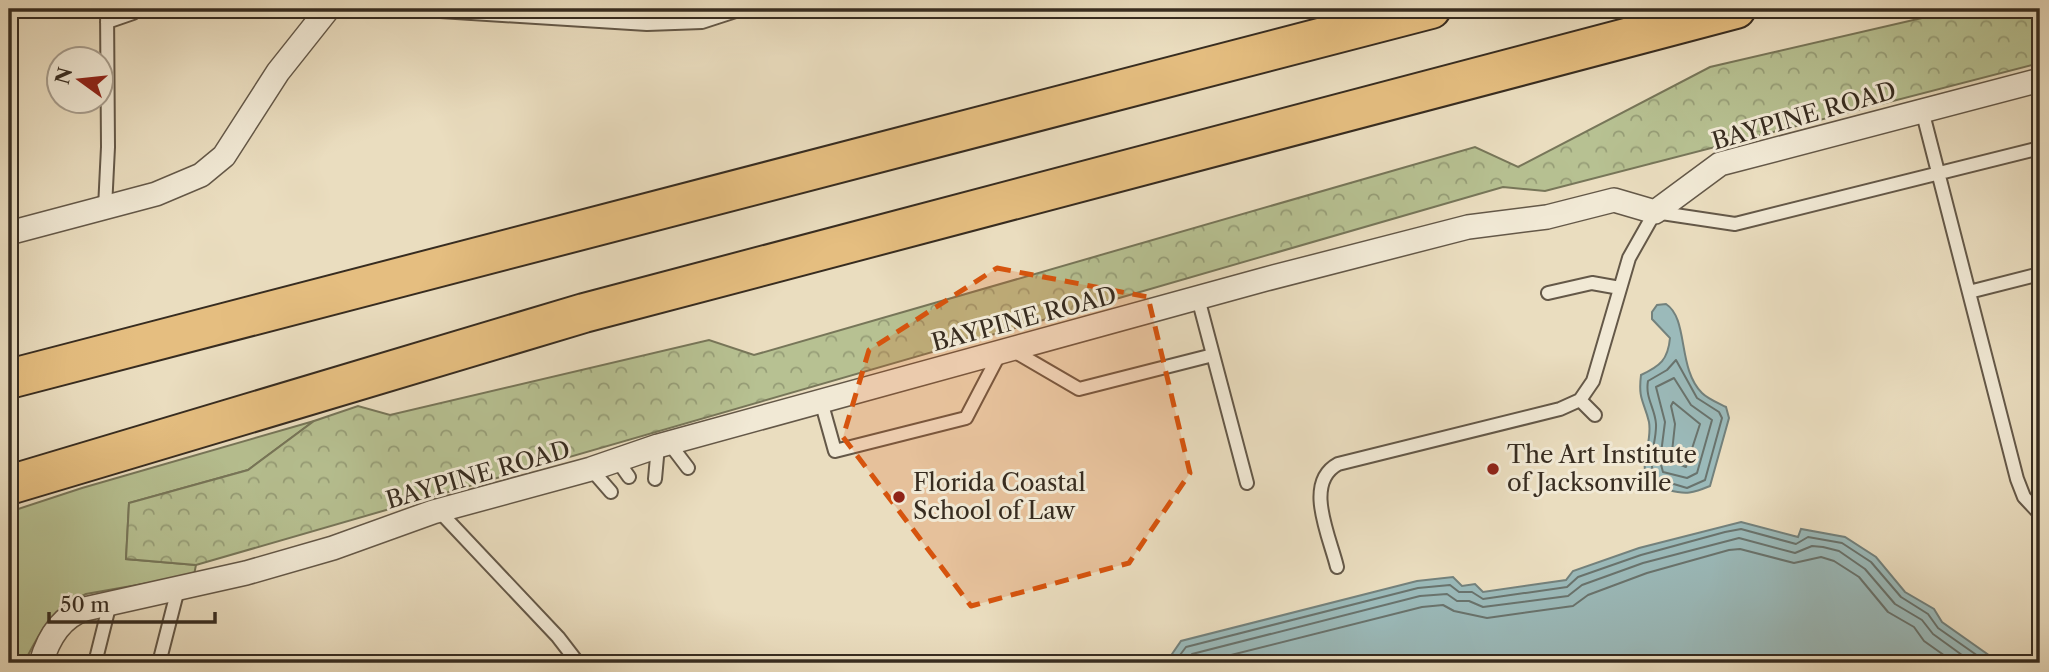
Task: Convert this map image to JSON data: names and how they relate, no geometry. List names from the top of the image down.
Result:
{
  "streets": {
    "street": ["BAYPINE ROAD"]
  },
  "places": ["The Art Institute of Jacksonville", "Florida Coastal School of Law"],
  "scale_bar": "50 m",
  "north": "left"
}
